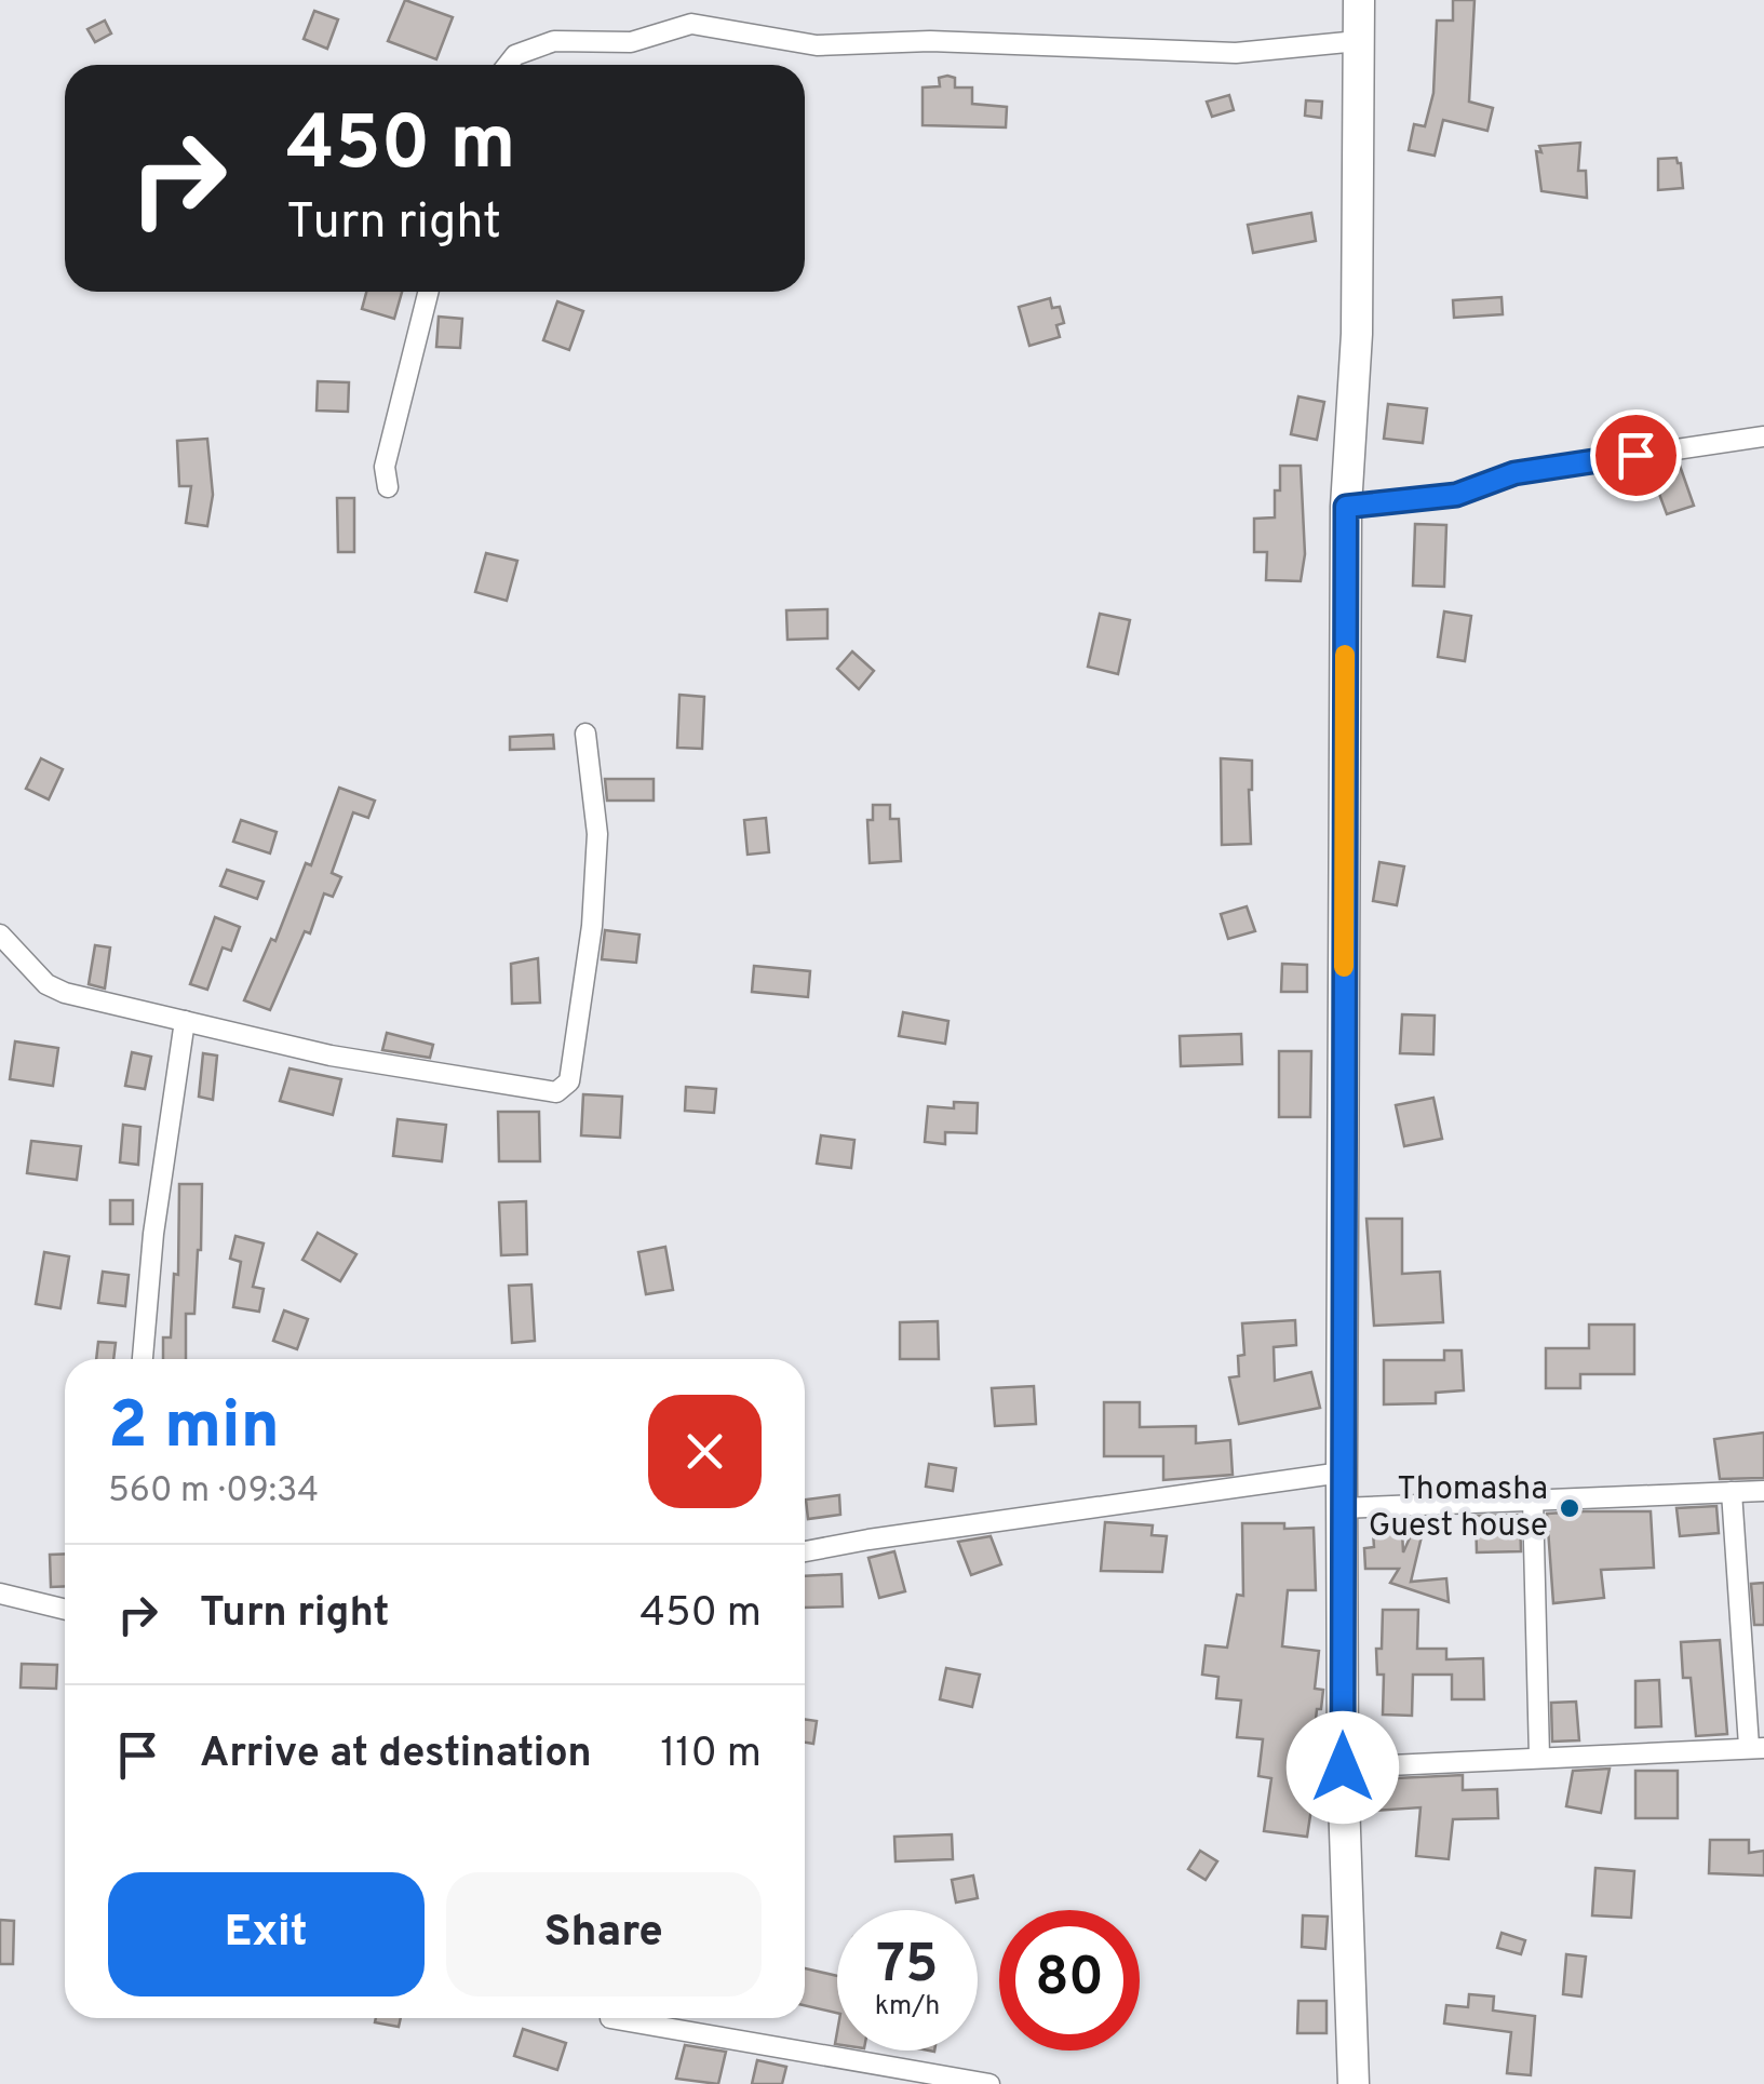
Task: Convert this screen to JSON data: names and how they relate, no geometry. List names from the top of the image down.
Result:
{
  "places": ["Thomasha Guest house"],
  "page": {
    "turn": ["450 m", "Turn right"],
    "heading": ["2 min", "560 m · 09:34"],
    "list": [
      {
        "name": "Turn right",
        "value": "450 m"
      },
      {
        "name": "Arrive at destination",
        "value": "110 m"
      }
    ],
    "buttons": ["Exit", "Share"],
    "speed": "75 km/h",
    "limit": "80"
  }
}
